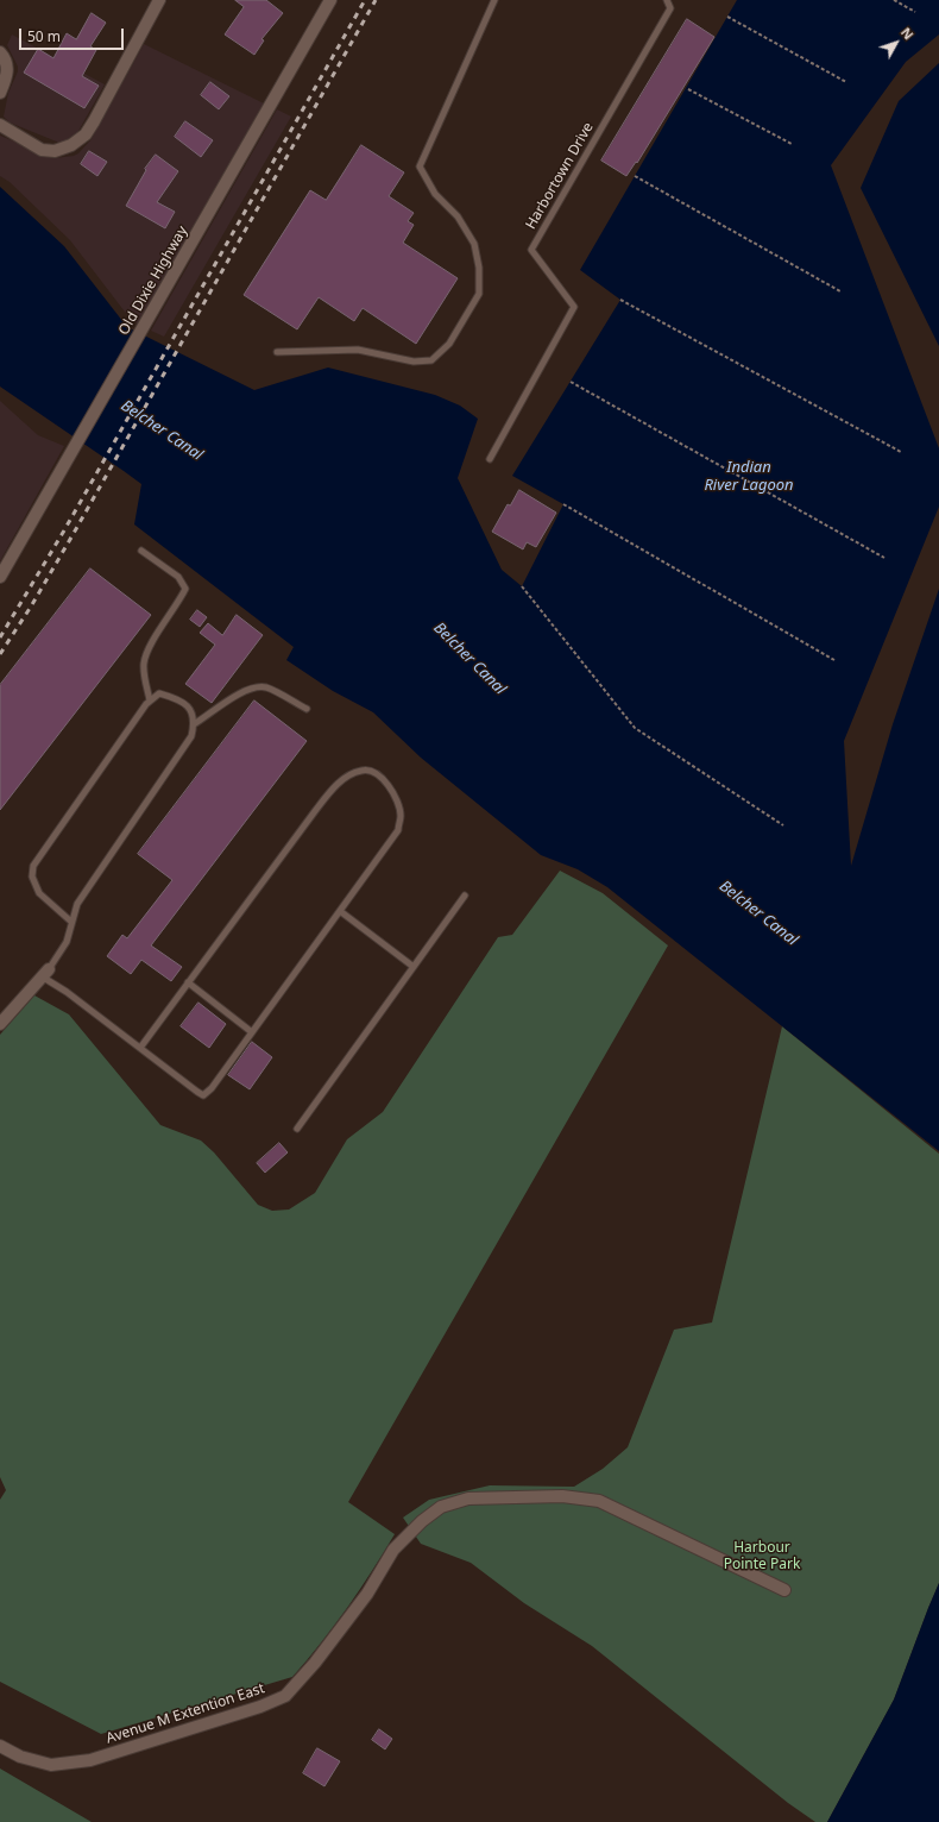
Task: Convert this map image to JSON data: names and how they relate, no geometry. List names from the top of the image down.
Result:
{
  "streets": {
    "street": ["Old Dixie Highway", "Avenue M Extention East"],
    "lane": ["Harbortown Drive"]
  },
  "water": ["Belcher Canal", "Indian River Lagoon"],
  "parks": ["Harbour Pointe Park"],
  "scale_bar": "50 m",
  "north": "top right"
}
